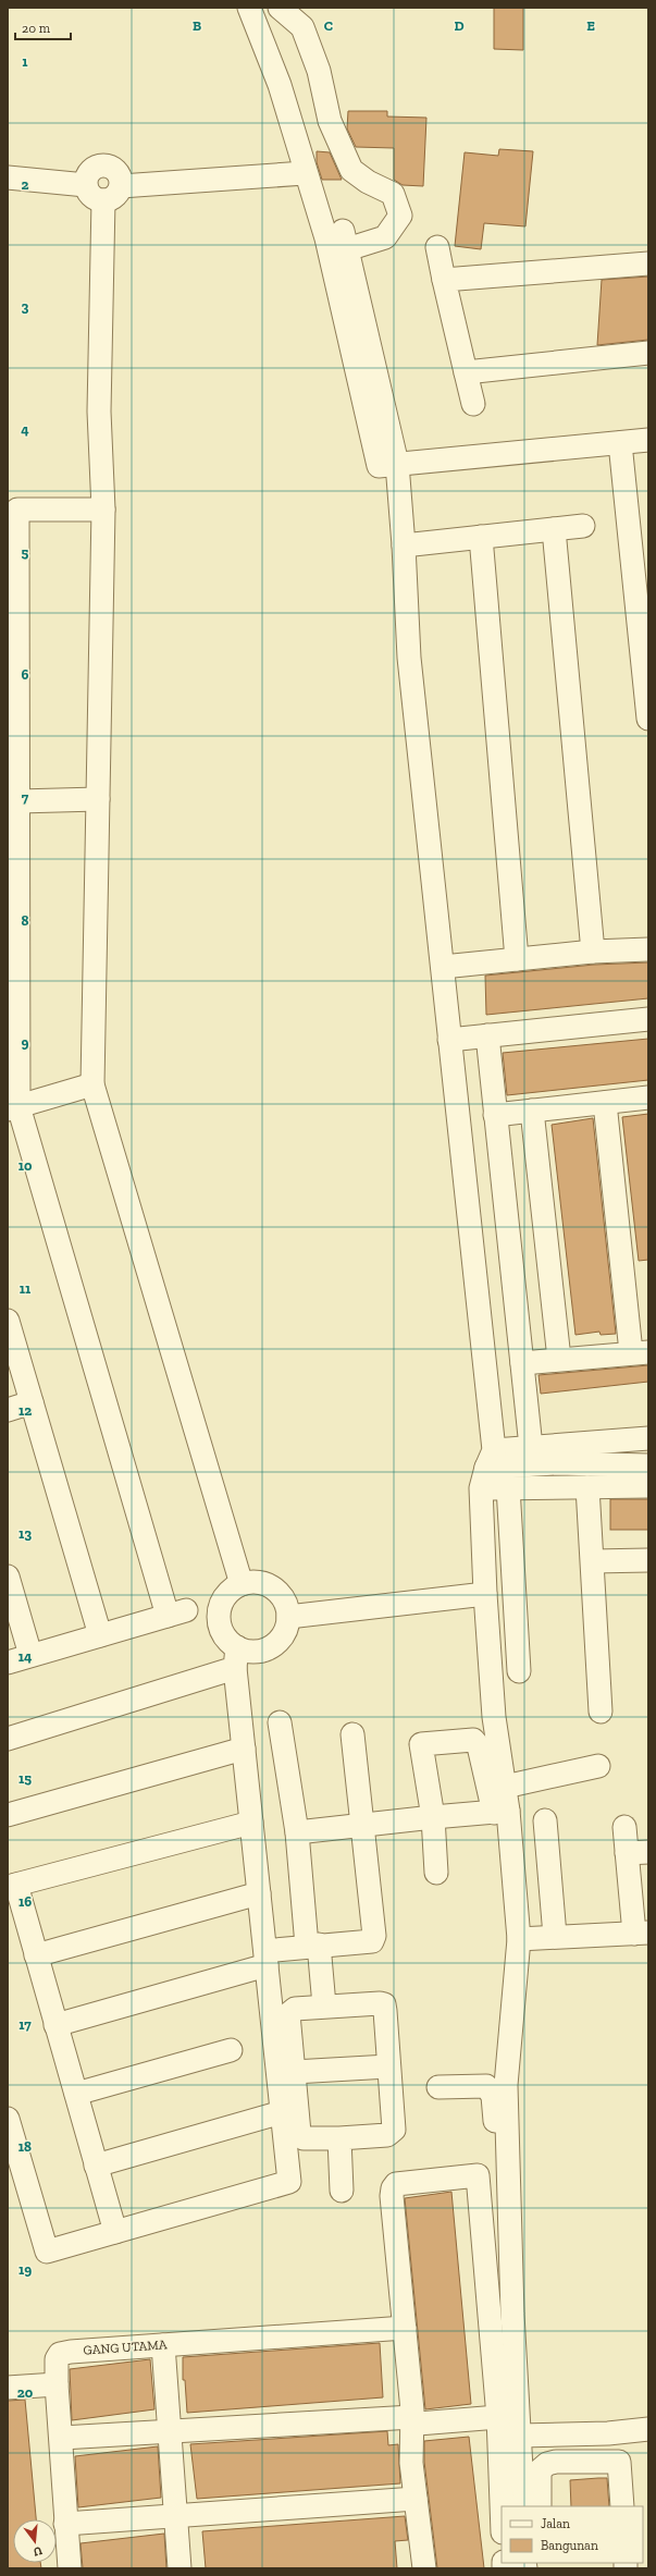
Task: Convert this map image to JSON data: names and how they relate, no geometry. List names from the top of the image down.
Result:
{
  "streets": {
    "street": ["GANG UTAMA"]
  },
  "legend": ["Jalan", "Bangunan"],
  "scale_bar": "20 m",
  "north": "bottom",
  "grid": {
    "columns": [
      "B",
      "C",
      "D",
      "E"
    ],
    "rows": [
      "1",
      "2",
      "3",
      "4",
      "5",
      "6",
      "7",
      "8",
      "9",
      "10",
      "11",
      "12",
      "13",
      "14",
      "15",
      "16",
      "17",
      "18",
      "19",
      "20"
    ]
  }
}
